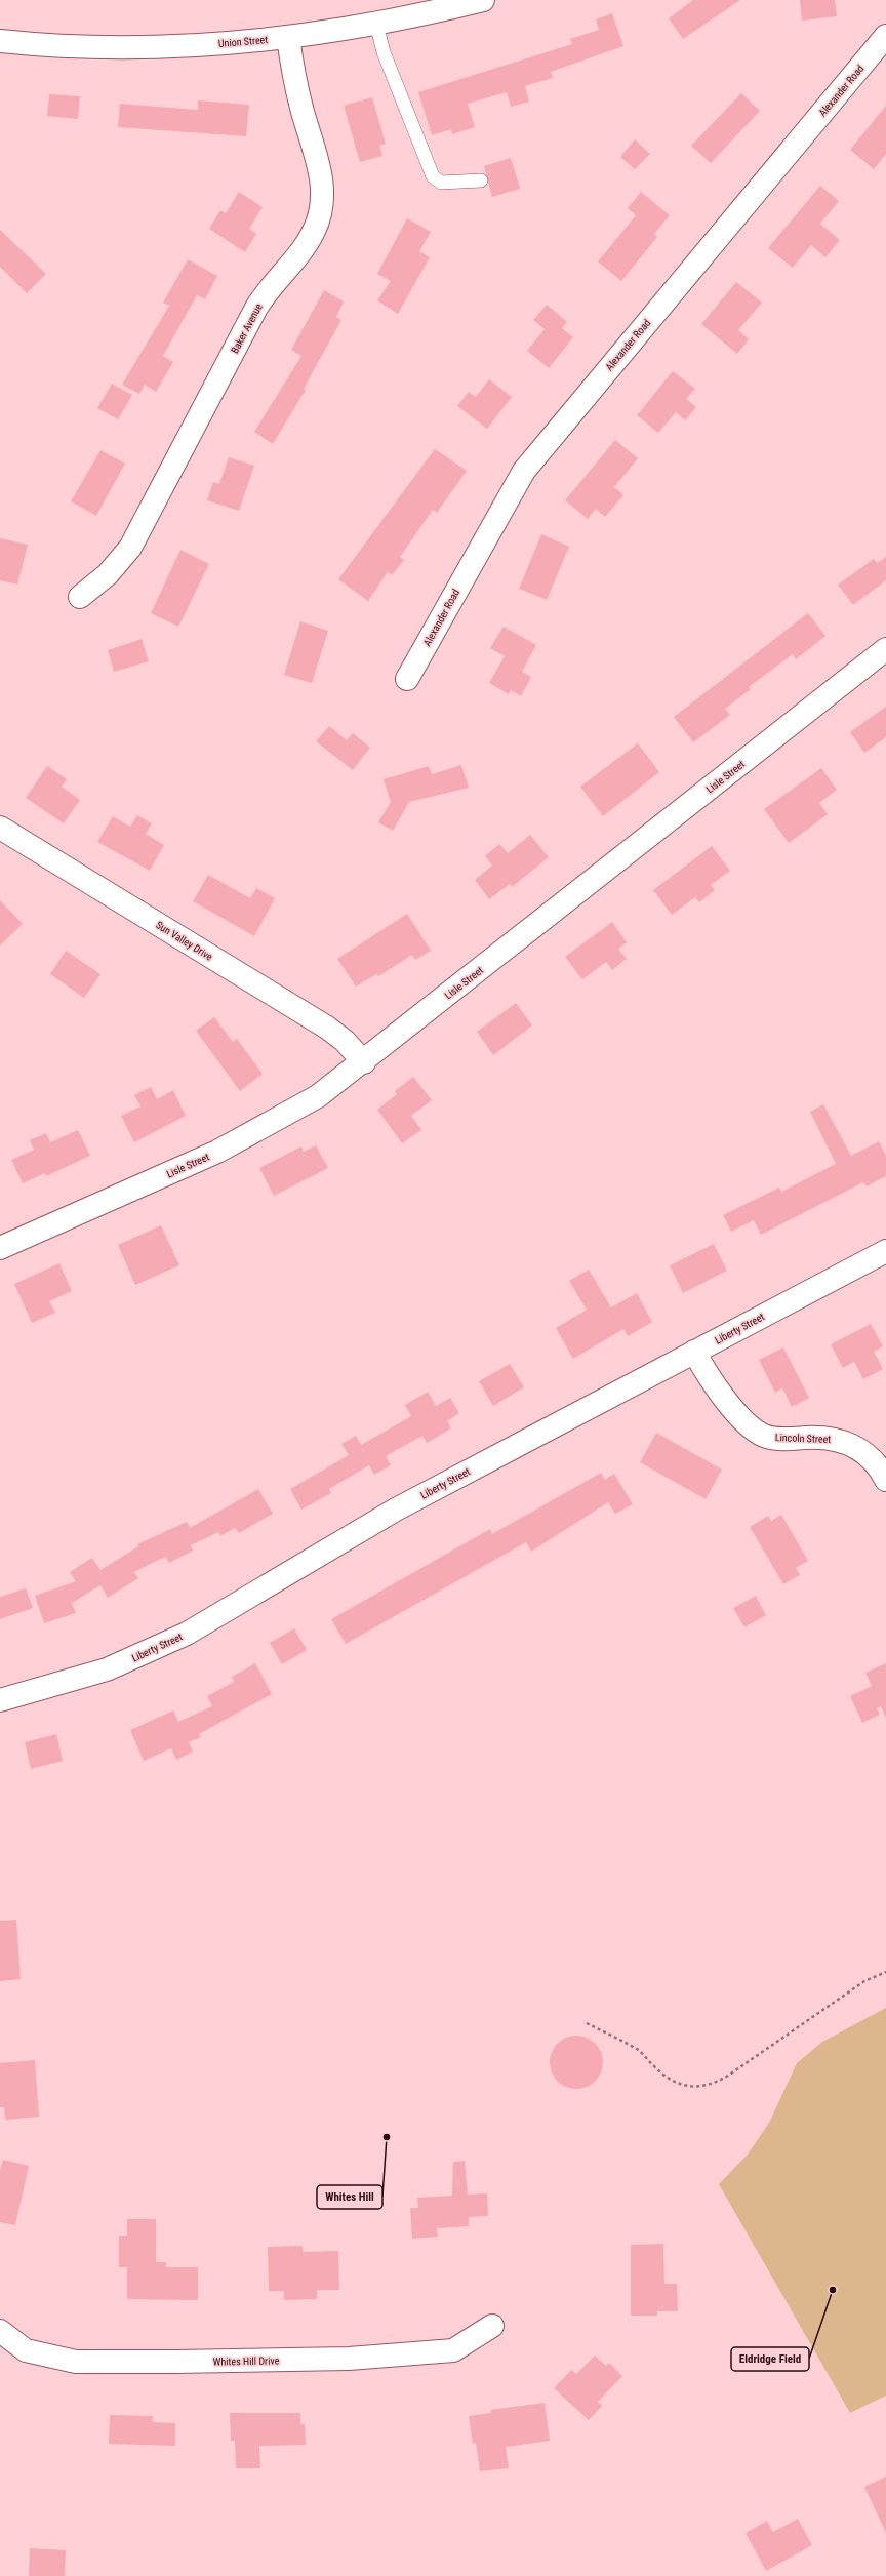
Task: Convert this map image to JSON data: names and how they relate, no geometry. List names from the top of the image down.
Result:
{
  "streets": {
    "street": [
      "Union Street",
      "Alexander Road",
      "Baker Avenue",
      "Lisle Street",
      "Sun Valley Drive",
      "Liberty Street",
      "Lincoln Street",
      "Whites Hill Drive"
    ]
  },
  "crossings": [
    ["Union Street", "Baker Avenue"],
    ["Lisle Street", "Sun Valley Drive"],
    ["Liberty Street", "Lincoln Street"]
  ],
  "places": ["Whites Hill", "Eldridge Field"]
}
